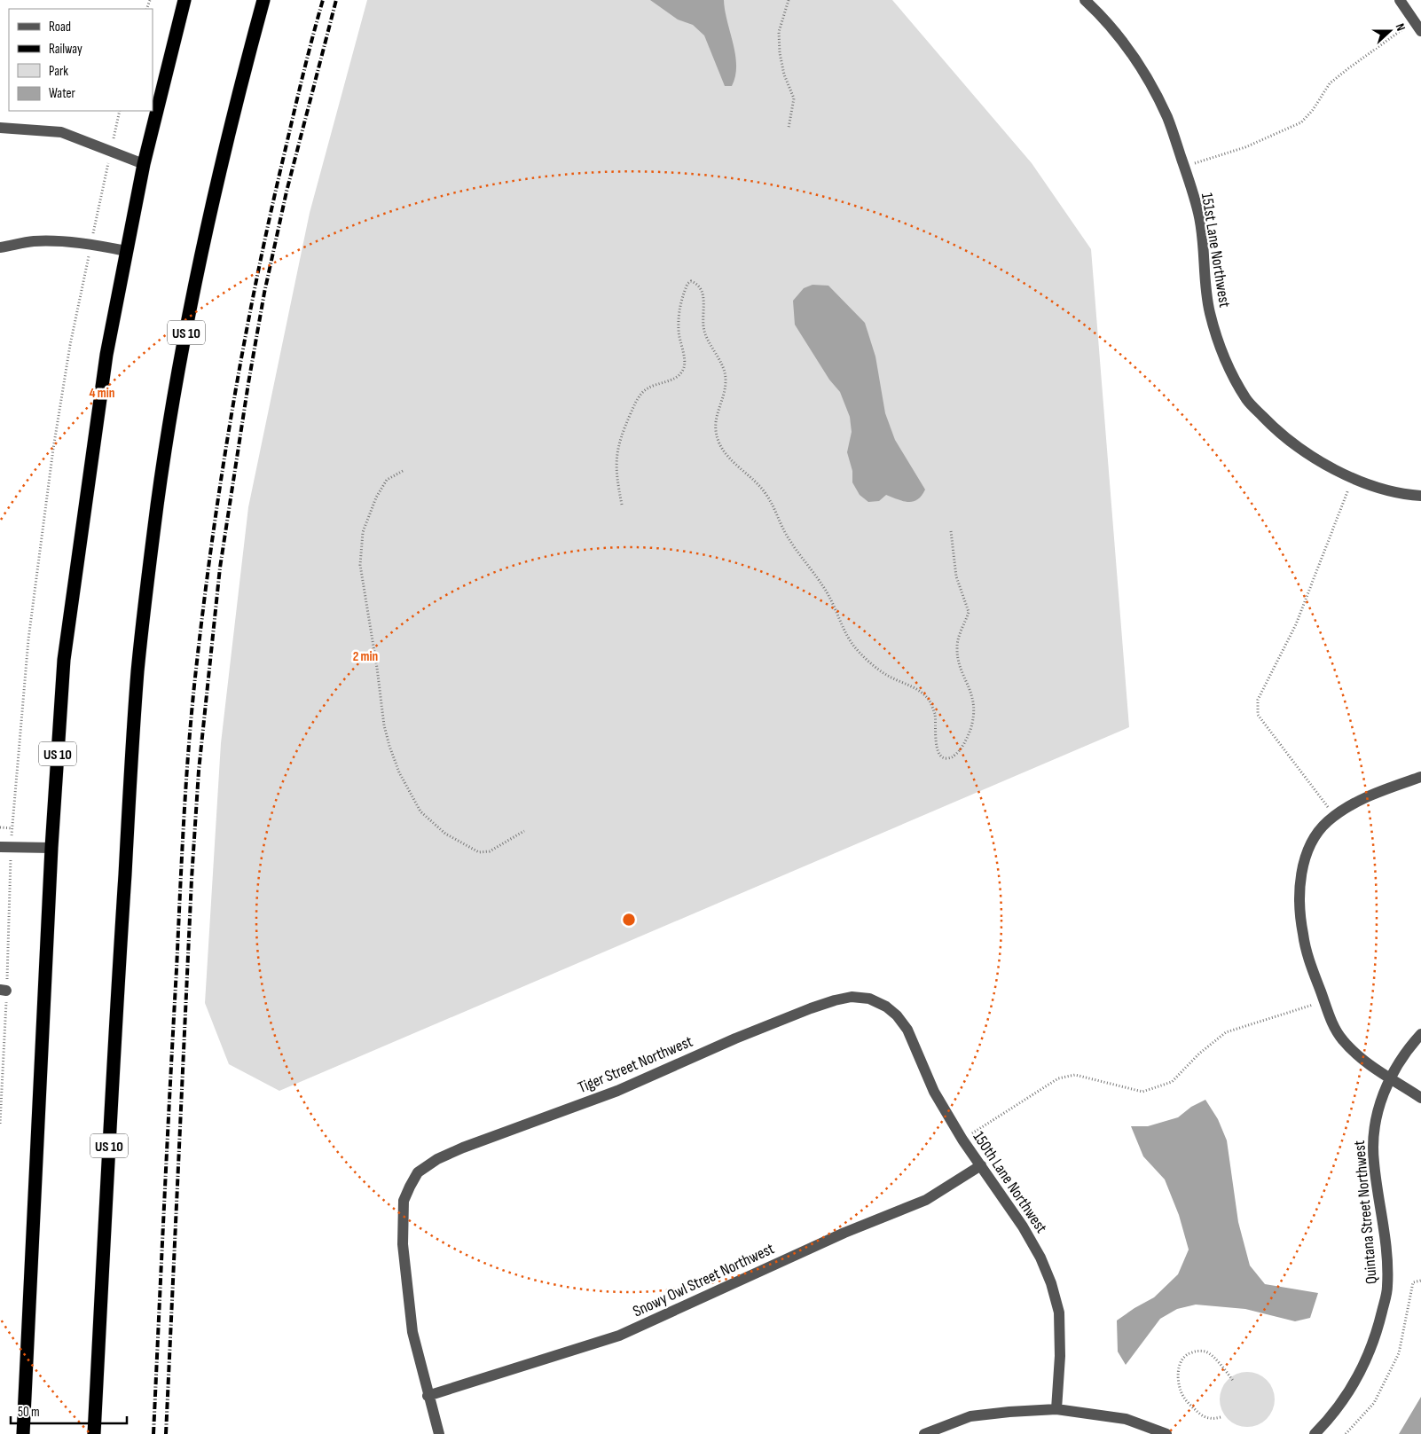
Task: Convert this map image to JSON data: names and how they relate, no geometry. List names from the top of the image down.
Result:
{
  "streets": {
    "highway": ["US 10"],
    "street": [
      "151st Lane Northwest",
      "Tiger Street Northwest",
      "150th Lane Northwest",
      "Quintana Street Northwest",
      "Snowy Owl Street Northwest"
    ]
  },
  "crossings": [
    ["Tiger Street Northwest", "150th Lane Northwest"],
    ["Tiger Street Northwest", "Snowy Owl Street Northwest"],
    ["150th Lane Northwest", "Snowy Owl Street Northwest"]
  ],
  "legend": [
    "Road",
    "Railway",
    "Park",
    "Water"
  ],
  "scale_bar": "50 m",
  "north": "right",
  "rings": ["4 min", "2 min"]
}
